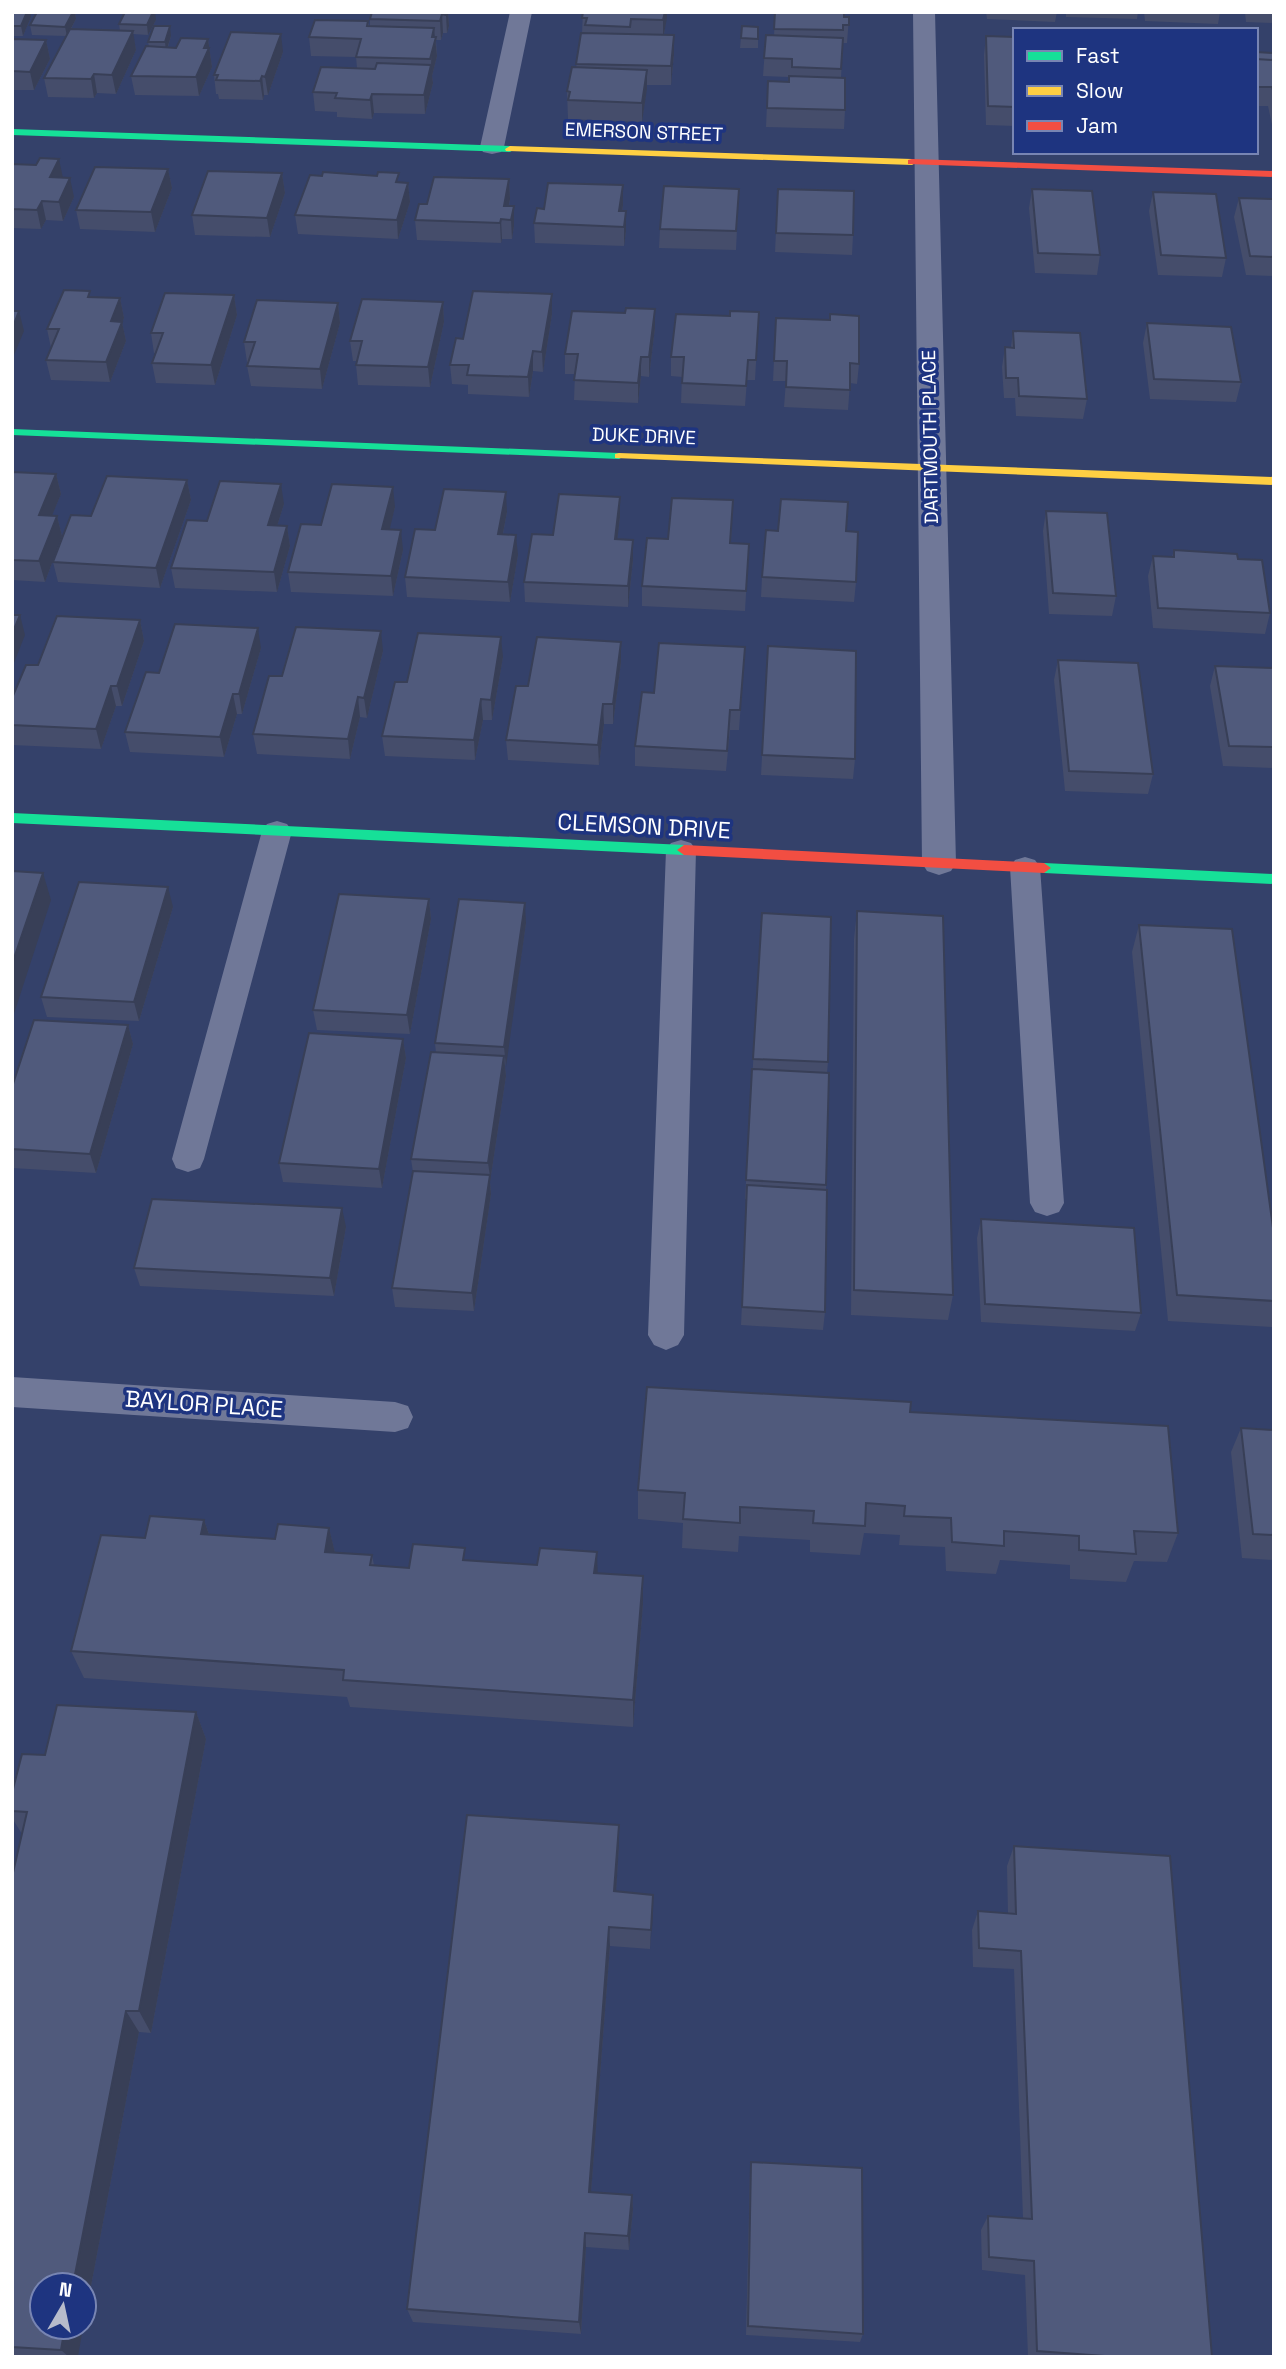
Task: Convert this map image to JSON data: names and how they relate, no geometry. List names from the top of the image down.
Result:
{
  "streets": {
    "street": [
      "EMERSON STREET",
      "DUKE DRIVE",
      "DARTMOUTH PLACE",
      "CLEMSON DRIVE"
    ],
    "lane": ["BAYLOR PLACE"]
  },
  "crossings": [
    ["EMERSON STREET", "DARTMOUTH PLACE"],
    ["DUKE DRIVE", "DARTMOUTH PLACE"],
    ["DARTMOUTH PLACE", "CLEMSON DRIVE"]
  ],
  "legend": ["Fast", "Slow", "Jam"],
  "north": "top"
}
